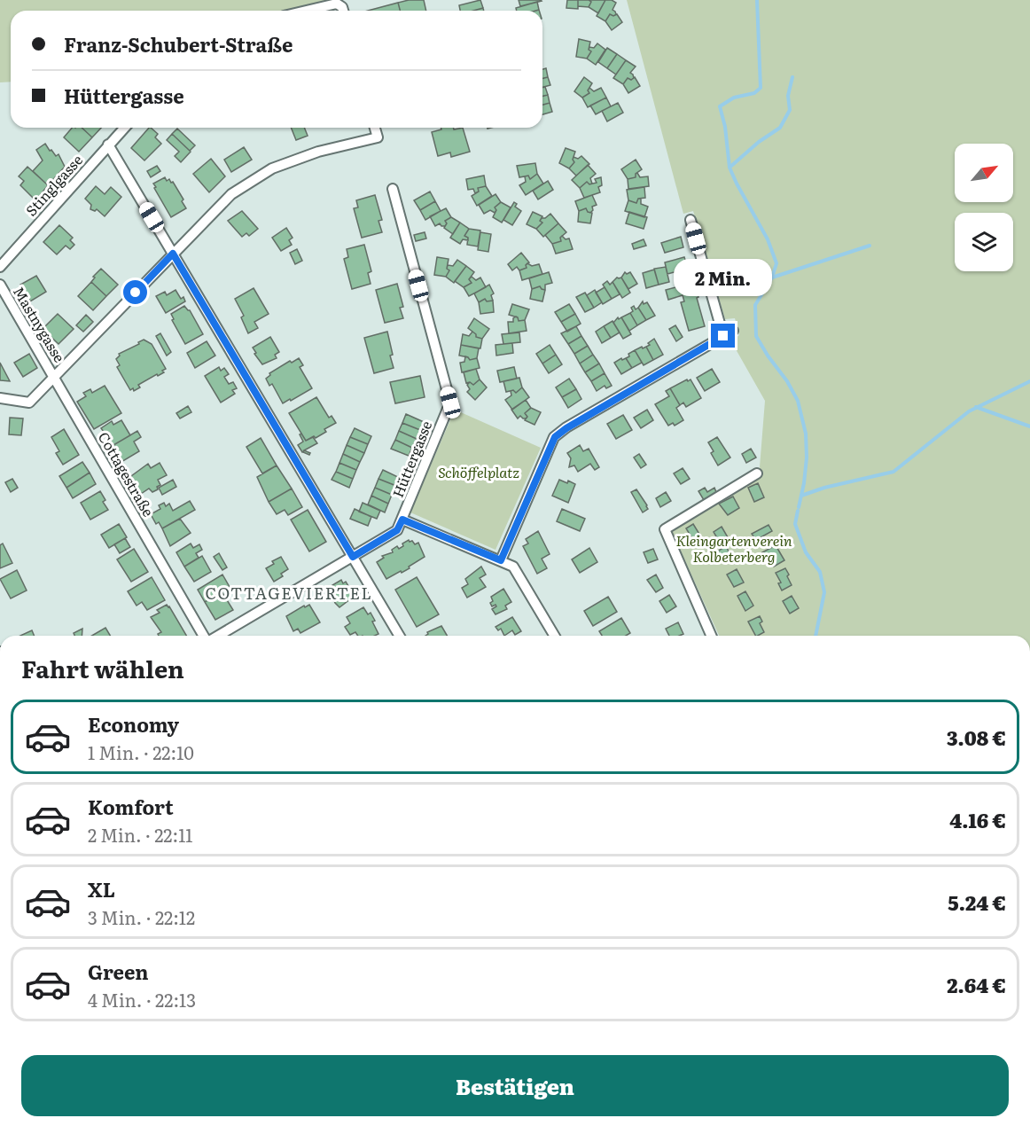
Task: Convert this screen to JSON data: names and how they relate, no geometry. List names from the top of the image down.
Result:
{
  "streets": {
    "street": [
      "Stinglgasse",
      "Mastnygasse",
      "Hüttergasse",
      "Cottagestraße"
    ]
  },
  "crossings": [
    ["Mastnygasse", "Cottagestraße"]
  ],
  "districts": ["COTTAGEVIERTEL"],
  "parks": ["Schöffelplatz", "Kleingartenverein Kolbeterberg"],
  "north": "top right",
  "page": {
    "banner": ["Franz-Schubert-Straße", "Hüttergasse"],
    "bubble": "2 Min.",
    "heading": "Fahrt wählen",
    "list": [
      {
        "name": "Economy",
        "note": "1 Min. · 22:10",
        "value": "3.08 €"
      },
      {
        "name": "Komfort",
        "note": "2 Min. · 22:11",
        "value": "4.16 €"
      },
      {
        "name": "XL",
        "note": "3 Min. · 22:12",
        "value": "5.24 €"
      },
      {
        "name": "Green",
        "note": "4 Min. · 22:13",
        "value": "2.64 €"
      }
    ],
    "buttons": "Bestätigen"
  }
}
